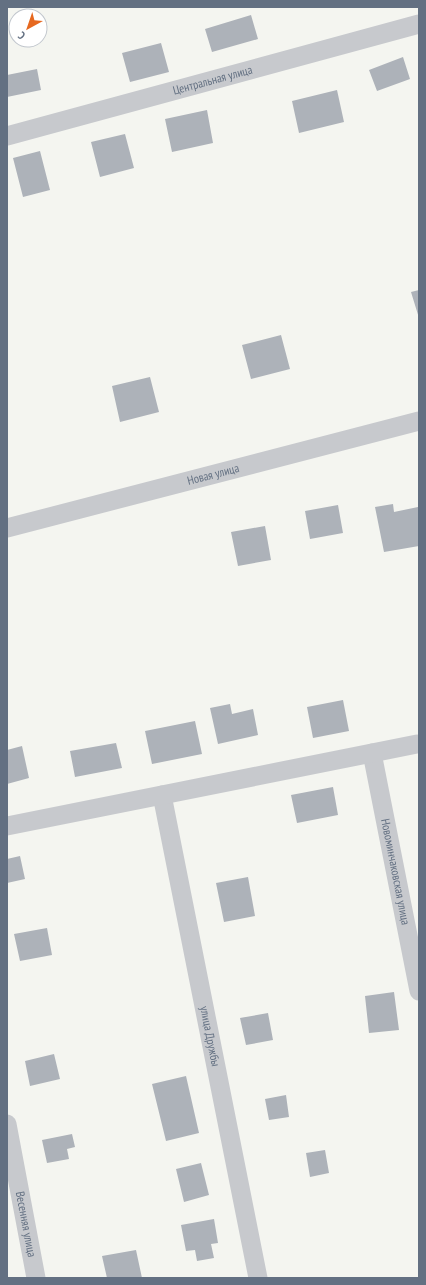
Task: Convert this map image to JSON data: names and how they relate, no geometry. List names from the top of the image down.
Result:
{
  "streets": {
    "street": [
      "Центральная улица",
      "Новая улица",
      "Новоминчаковская улица",
      "улица Дружбы",
      "Весенняя улица"
    ]
  },
  "north": "bottom left"
}
